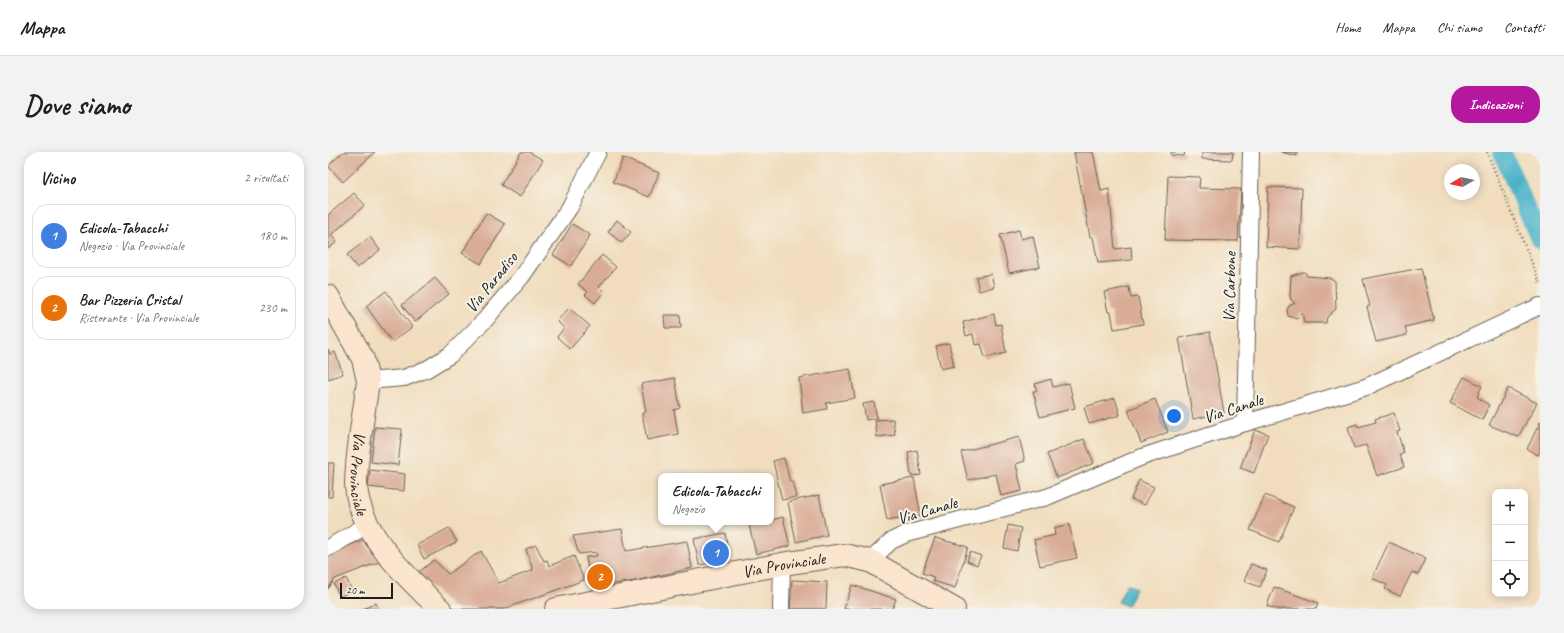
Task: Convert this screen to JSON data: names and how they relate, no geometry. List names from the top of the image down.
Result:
{
  "streets": {
    "street": [
      "Via Paradiso",
      "Via Carbone",
      "Via Canale",
      "Via Provinciale"
    ]
  },
  "crossings": [
    ["Via Paradiso", "Via Provinciale"],
    ["Via Carbone", "Via Canale"],
    ["Via Canale", "Via Provinciale"]
  ],
  "scale_bar": "20 m",
  "north": "left",
  "page": {
    "header": "Mappa",
    "nav": [
      "Home",
      "Mappa",
      "Chi siamo",
      "Contatti"
    ],
    "buttons": "Indicazioni",
    "title": "Dove siamo",
    "heading": ["Vicino", "2 risultati"],
    "list": [
      {
        "mark": "1",
        "name": "Edicola-Tabacchi",
        "note": "Negozio · Via Provinciale",
        "value": "180 m"
      },
      {
        "mark": "2",
        "name": "Bar Pizzeria Cristal",
        "note": "Ristorante · Via Provinciale",
        "value": "230 m"
      }
    ],
    "popup": ["Edicola-Tabacchi", "Negozio"],
    "map_buttons": ["+", "−"],
    "pins": ["1", "2"],
    "scale": "20 m"
  }
}
